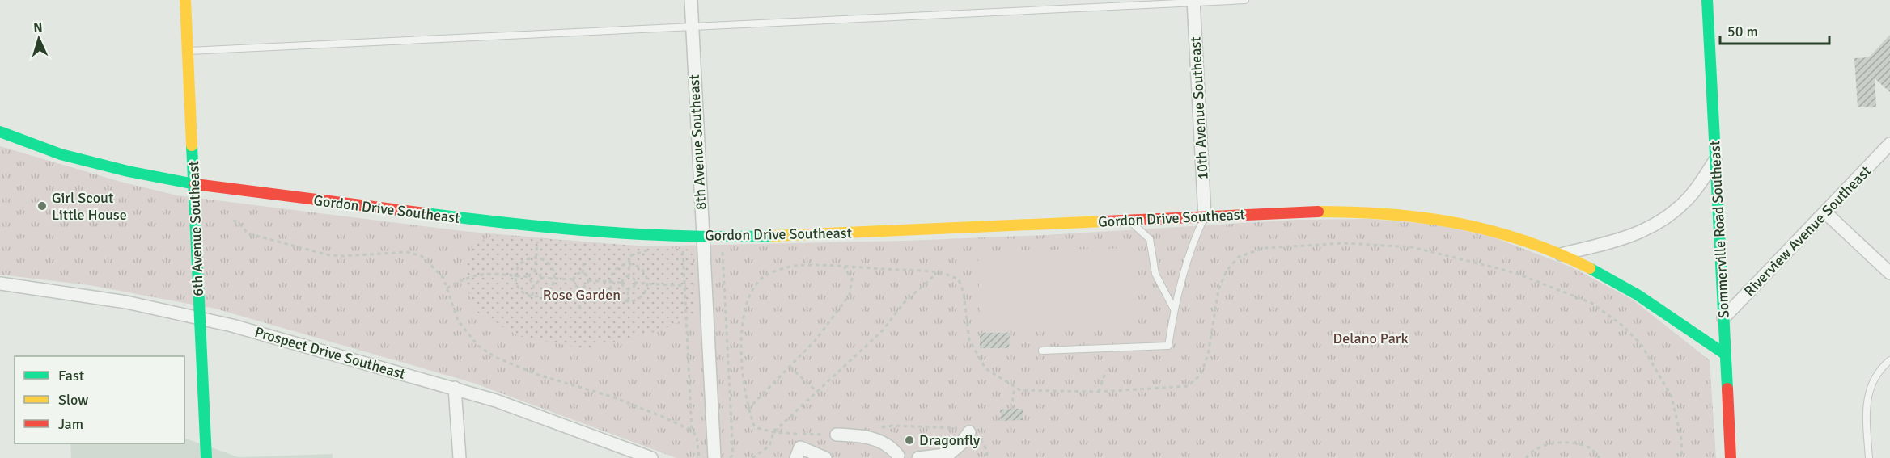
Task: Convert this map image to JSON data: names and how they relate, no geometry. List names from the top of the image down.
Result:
{
  "streets": {
    "street": [
      "10th Avenue Southeast",
      "8th Avenue Southeast",
      "Gordon Drive Southeast",
      "6th Avenue Southeast",
      "Sommerville Road Southeast",
      "Riverview Avenue Southeast",
      "Prospect Drive Southeast"
    ]
  },
  "crossings": [
    ["10th Avenue Southeast", "Gordon Drive Southeast"],
    ["8th Avenue Southeast", "Gordon Drive Southeast"],
    ["Gordon Drive Southeast", "6th Avenue Southeast"],
    ["Gordon Drive Southeast", "Sommerville Road Southeast"],
    ["6th Avenue Southeast", "Prospect Drive Southeast"],
    ["Sommerville Road Southeast", "Riverview Avenue Southeast"]
  ],
  "parks": ["Rose Garden", "Delano Park"],
  "places": ["Girl Scout Little House", "Dragonfly"],
  "legend": ["Fast", "Slow", "Jam"],
  "scale_bar": "50 m",
  "north": "top"
}
